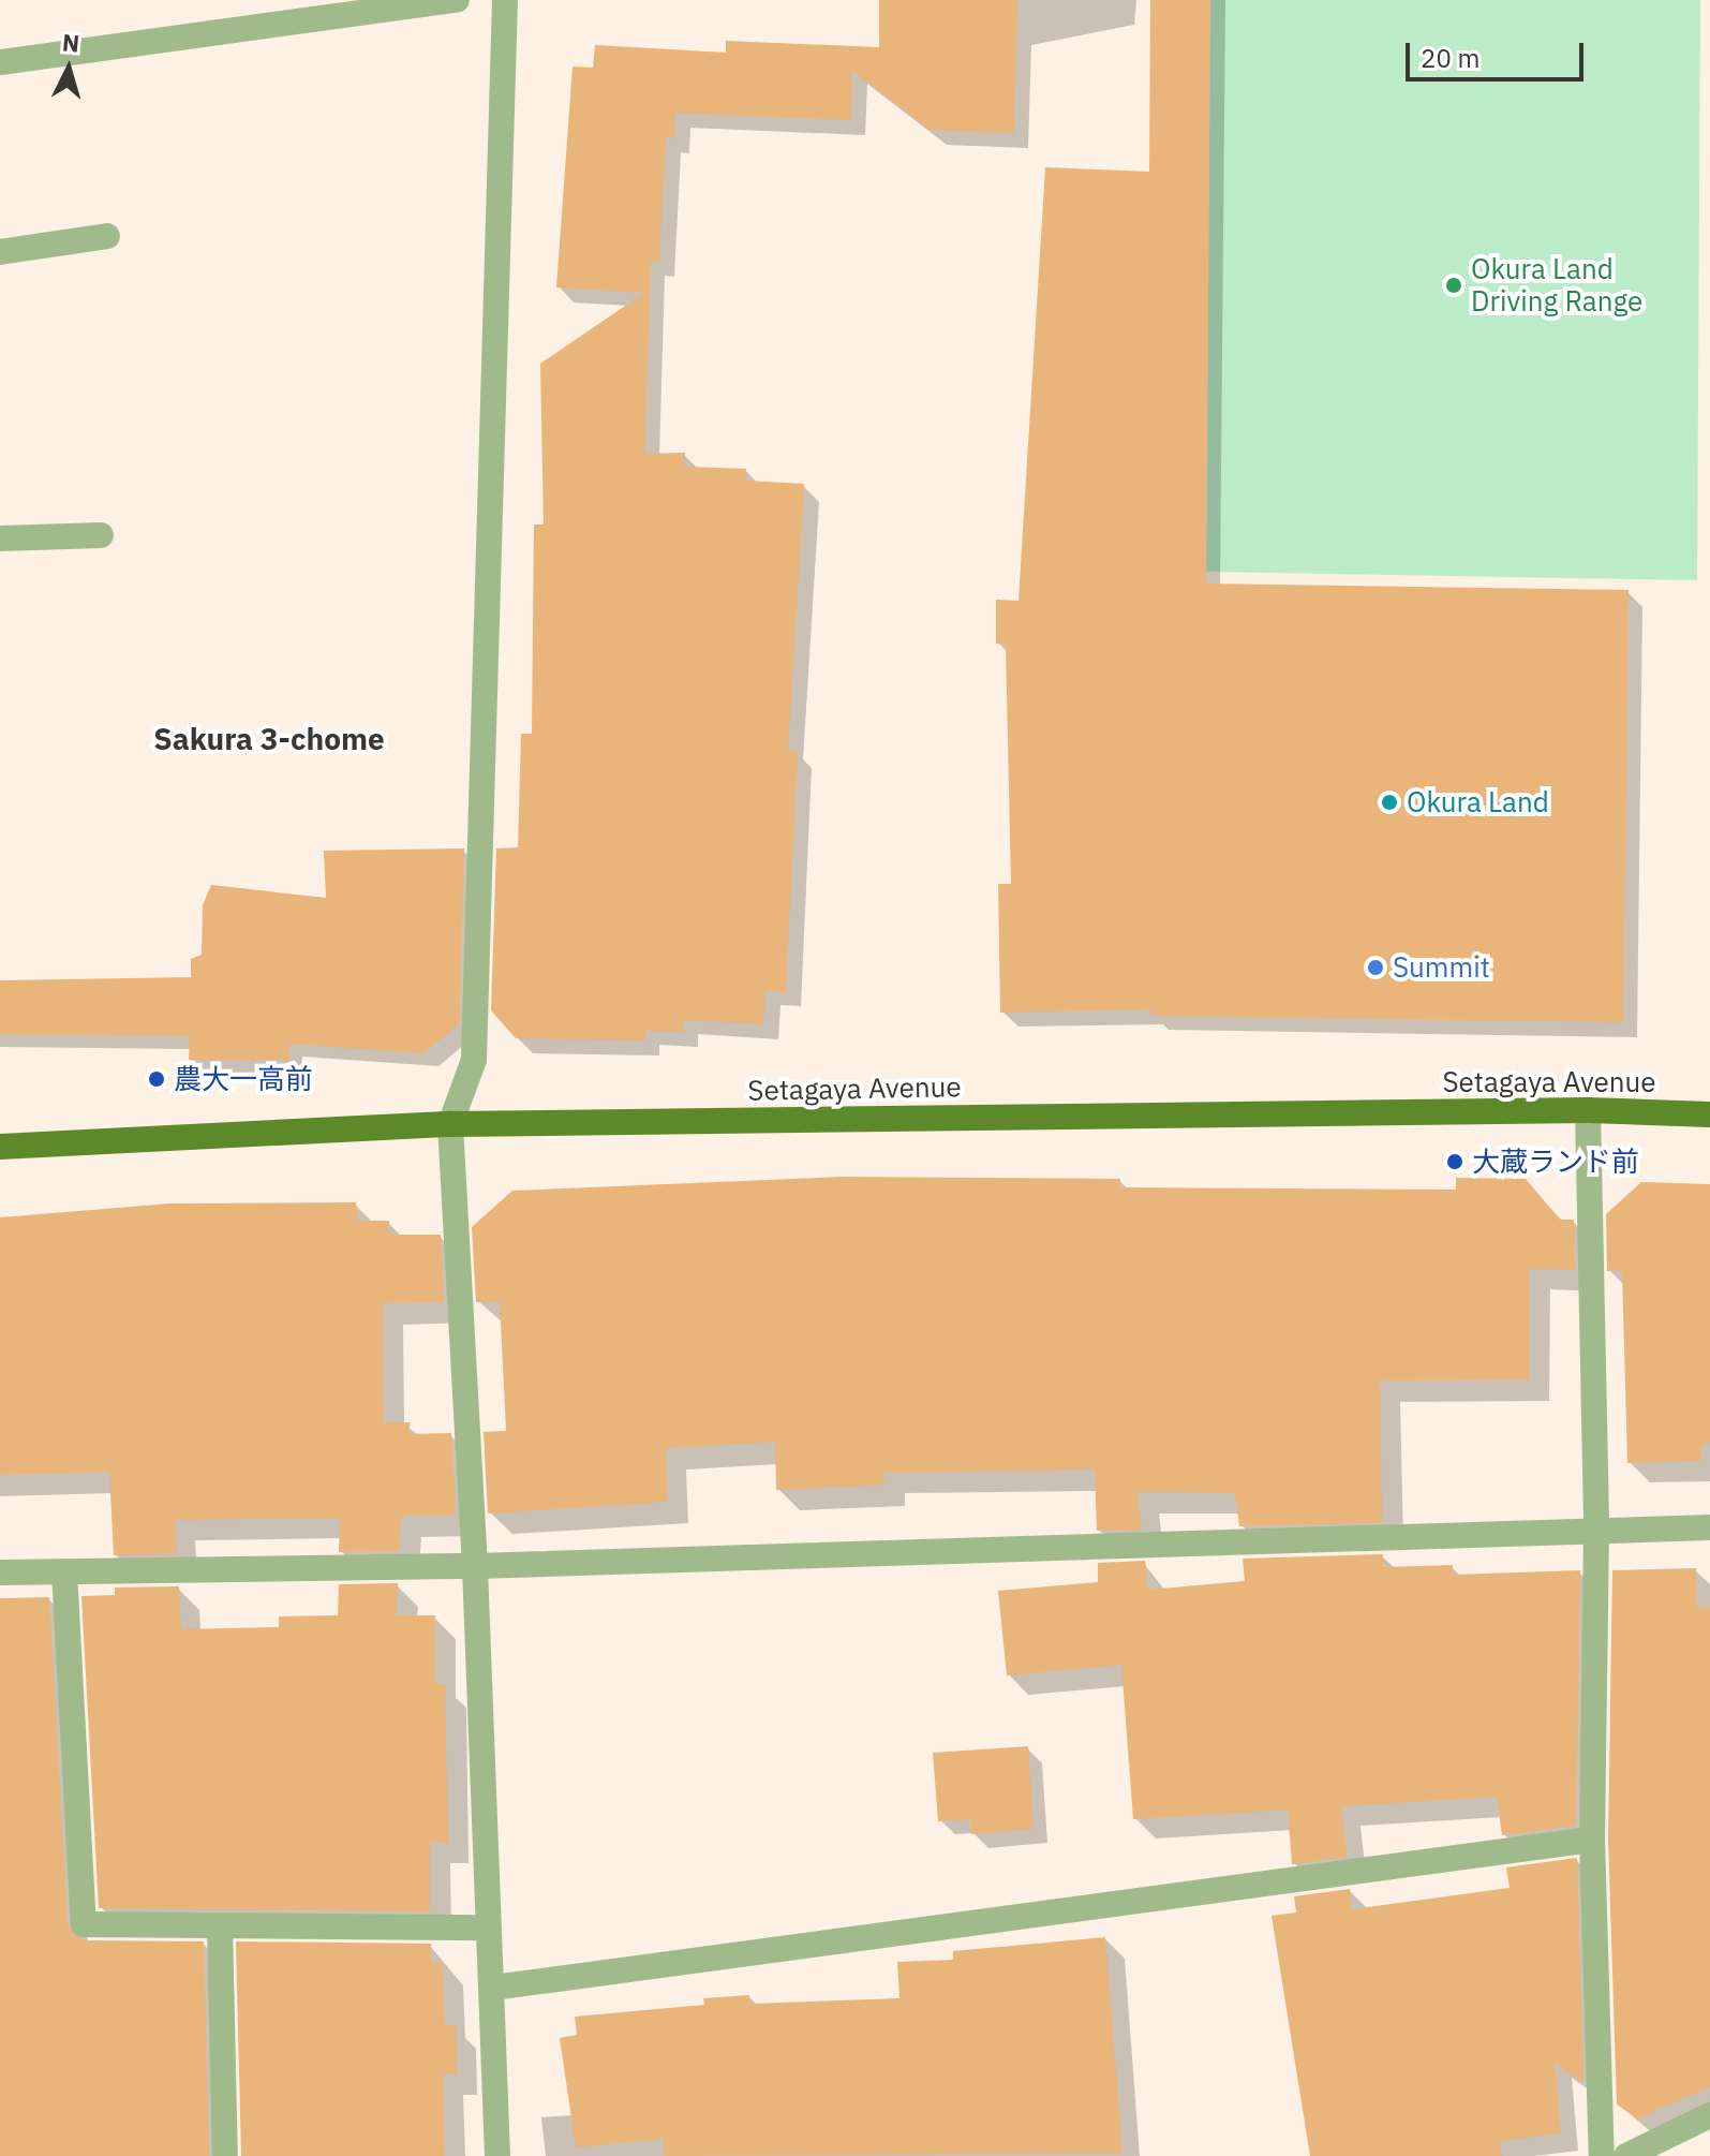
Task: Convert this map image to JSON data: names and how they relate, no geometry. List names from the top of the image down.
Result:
{
  "streets": {
    "main road": ["Setagaya Avenue"]
  },
  "districts": ["Sakura 3-chome"],
  "places": [
    "Okura Land Driving Range",
    "Okura Land",
    "Summit",
    "農大一高前",
    "大蔵ランド前"
  ],
  "scale_bar": "20 m",
  "north": "top"
}
